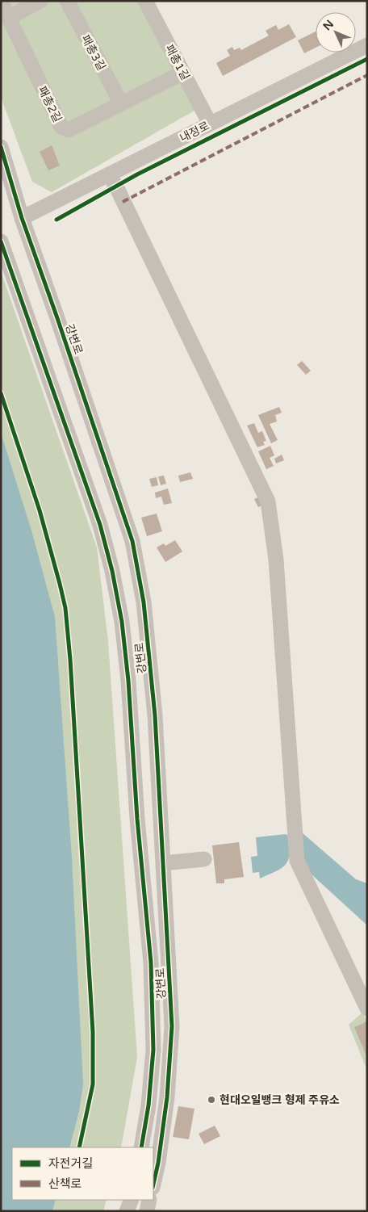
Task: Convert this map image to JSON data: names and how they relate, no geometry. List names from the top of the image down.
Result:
{
  "streets": {
    "street": [
      "패총3길",
      "패총1길",
      "패총2길",
      "내정로",
      "강변로"
    ]
  },
  "crossings": [
    ["패총3길", "패총2길"],
    ["패총1길", "패총2길"],
    ["패총1길", "내정로"],
    ["내정로", "강변로"]
  ],
  "places": ["현대오일뱅크 형제 주유소"],
  "legend": ["자전거길", "산책로"],
  "north": "top left"
}
